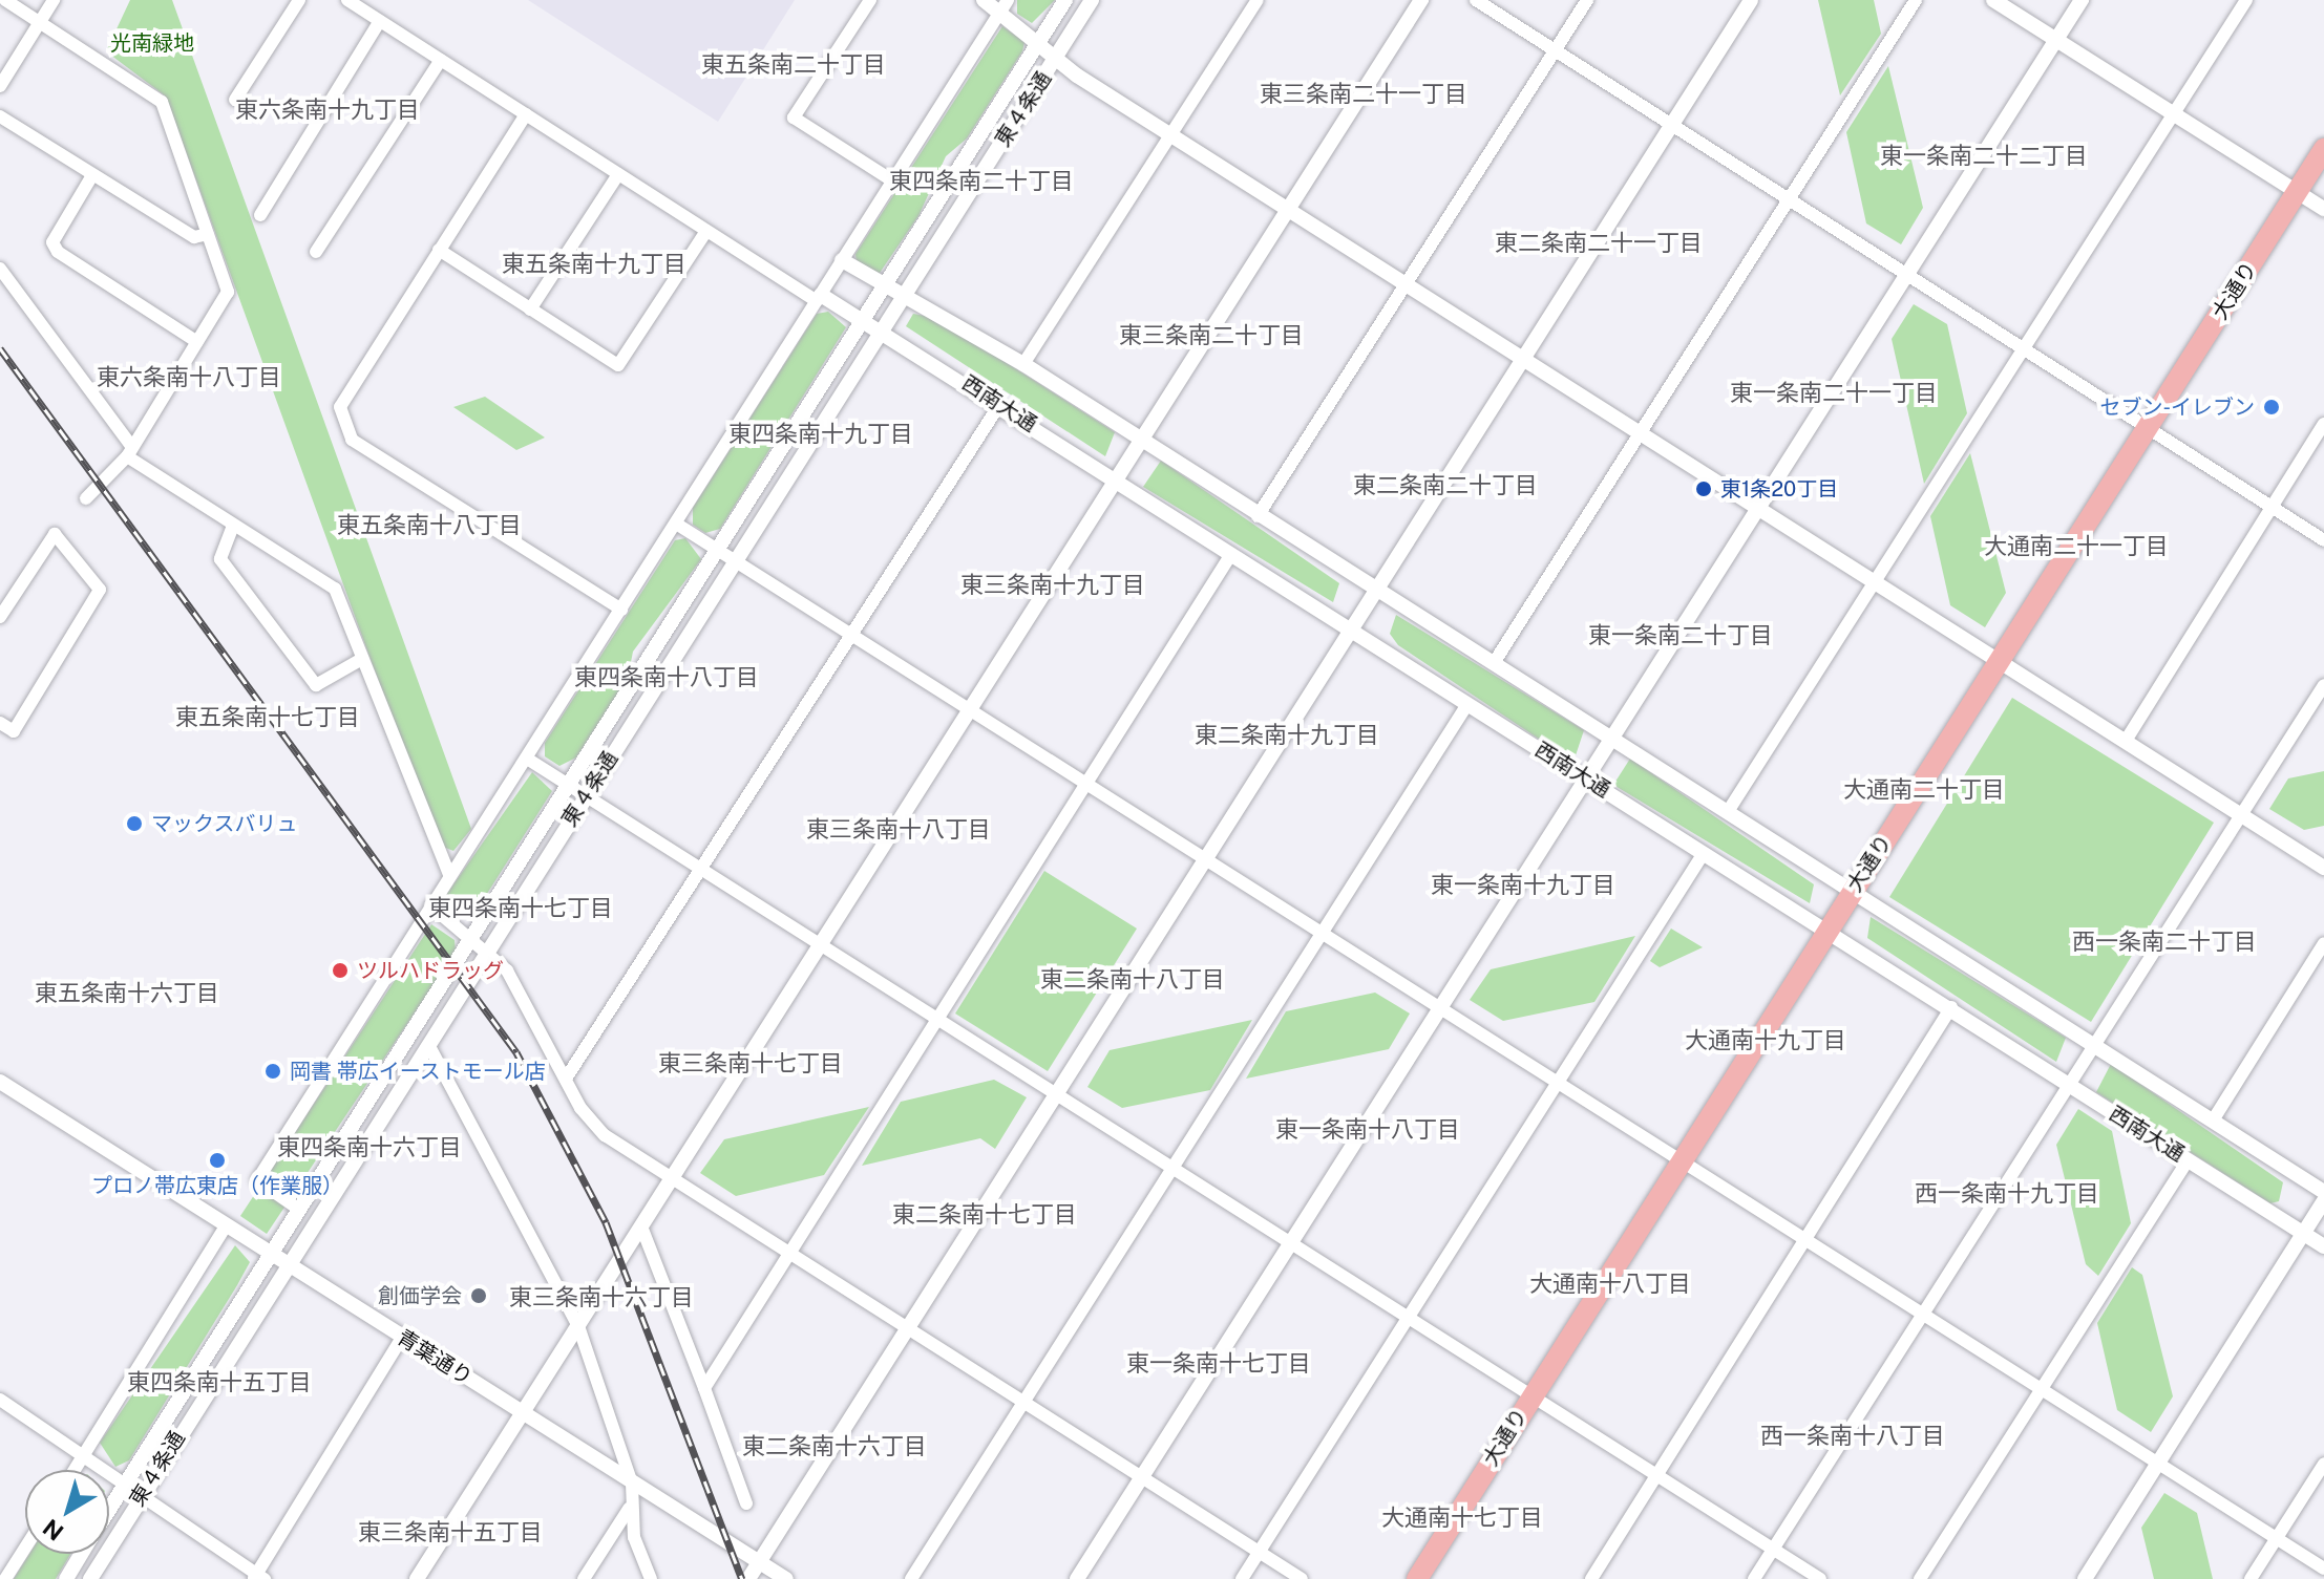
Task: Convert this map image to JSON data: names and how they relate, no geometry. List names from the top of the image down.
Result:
{
  "streets": {
    "highway": ["大通り"],
    "street": ["東４条通", "西南大通", "青葉通り"]
  },
  "crossings": [
    ["東４条通", "西南大通"],
    ["東４条通", "青葉通り"],
    ["大通り", "西南大通"]
  ],
  "districts": [
    "東五条南二十丁目",
    "東三条南二十一丁目",
    "東六条南十九丁目",
    "東一条南二十二丁目",
    "東四条南二十丁目",
    "東二条南二十一丁目",
    "東五条南十九丁目",
    "東三条南二十丁目",
    "東六条南十八丁目",
    "東一条南二十一丁目",
    "東四条南十九丁目",
    "東二条南二十丁目",
    "東五条南十八丁目",
    "大通南二十一丁目",
    "東三条南十九丁目",
    "東一条南二十丁目",
    "東四条南十八丁目",
    "東五条南十七丁目",
    "東二条南十九丁目",
    "大通南二十丁目",
    "東三条南十八丁目",
    "東一条南十九丁目",
    "東四条南十七丁目",
    "西一条南二十丁目",
    "東二条南十八丁目",
    "東五条南十六丁目",
    "大通南十九丁目",
    "東三条南十七丁目",
    "東一条南十八丁目",
    "東四条南十六丁目",
    "西一条南十九丁目",
    "東二条南十七丁目",
    "大通南十八丁目",
    "東三条南十六丁目",
    "東一条南十七丁目",
    "東四条南十五丁目",
    "西一条南十八丁目",
    "東二条南十六丁目",
    "大通南十七丁目",
    "東三条南十五丁目"
  ],
  "parks": ["光南緑地"],
  "places": [
    "セブン-イレブン",
    "東1条20丁目",
    "マックスバリュ",
    "ツルハドラッグ",
    "岡書 帯広イーストモール店",
    "プロノ帯広東店（作業服）",
    "創価学会"
  ],
  "north": "bottom left"
}
